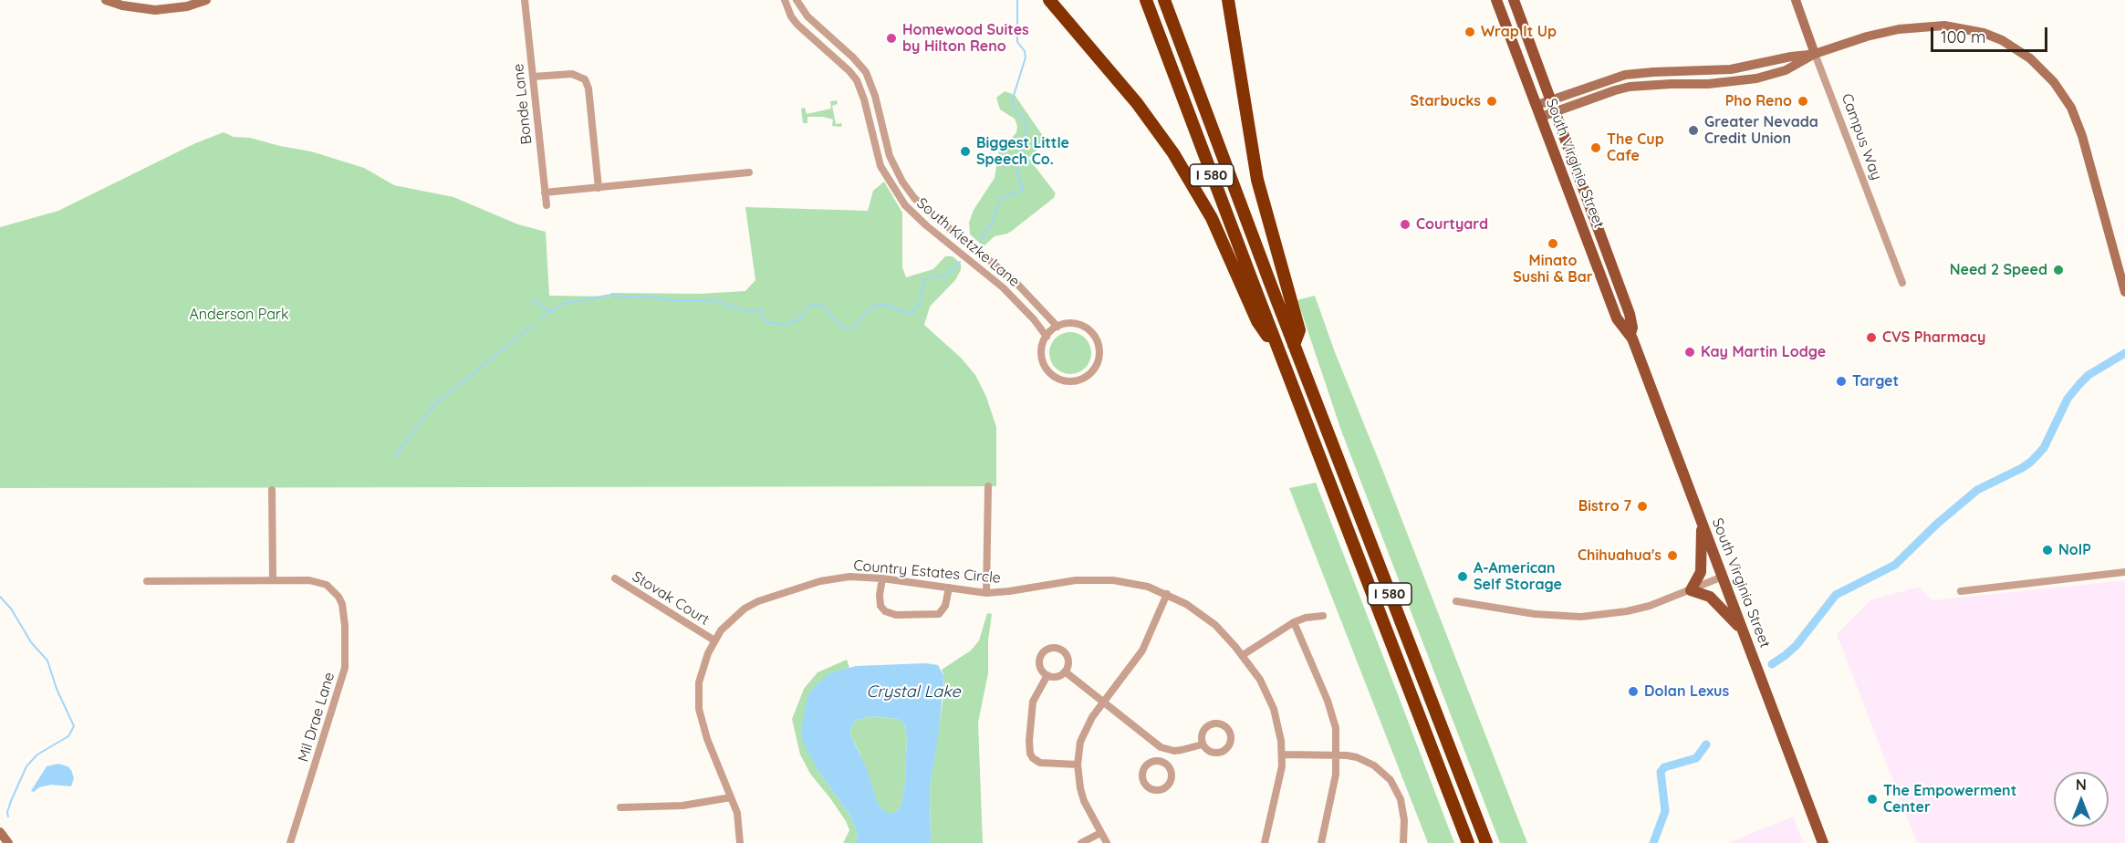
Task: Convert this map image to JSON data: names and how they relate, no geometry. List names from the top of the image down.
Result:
{
  "streets": {
    "highway": ["I 580"],
    "main road": ["South Virginia Street"],
    "street": [
      "Bonde Lane",
      "Campus Way",
      "South Kietzke Lane",
      "Country Estates Circle",
      "Stovak Court",
      "Mil Drae Lane"
    ]
  },
  "crossings": [
    ["Country Estates Circle", "Stovak Court"]
  ],
  "water": ["Crystal Lake"],
  "parks": ["Anderson Park"],
  "places": [
    "Wrap It Up",
    "Homewood Suites by Hilton Reno",
    "Starbucks",
    "Pho Reno",
    "Greater Nevada Credit Union",
    "The Cup Cafe",
    "Biggest Little Speech Co.",
    "Courtyard",
    "Minato Sushi & Bar",
    "Need 2 Speed",
    "CVS Pharmacy",
    "Kay Martin Lodge",
    "Target",
    "Bistro 7",
    "NoIP",
    "Chihuahua's",
    "A-American Self Storage",
    "Dolan Lexus",
    "The Empowerment Center"
  ],
  "scale_bar": "100 m",
  "north": "top"
}
